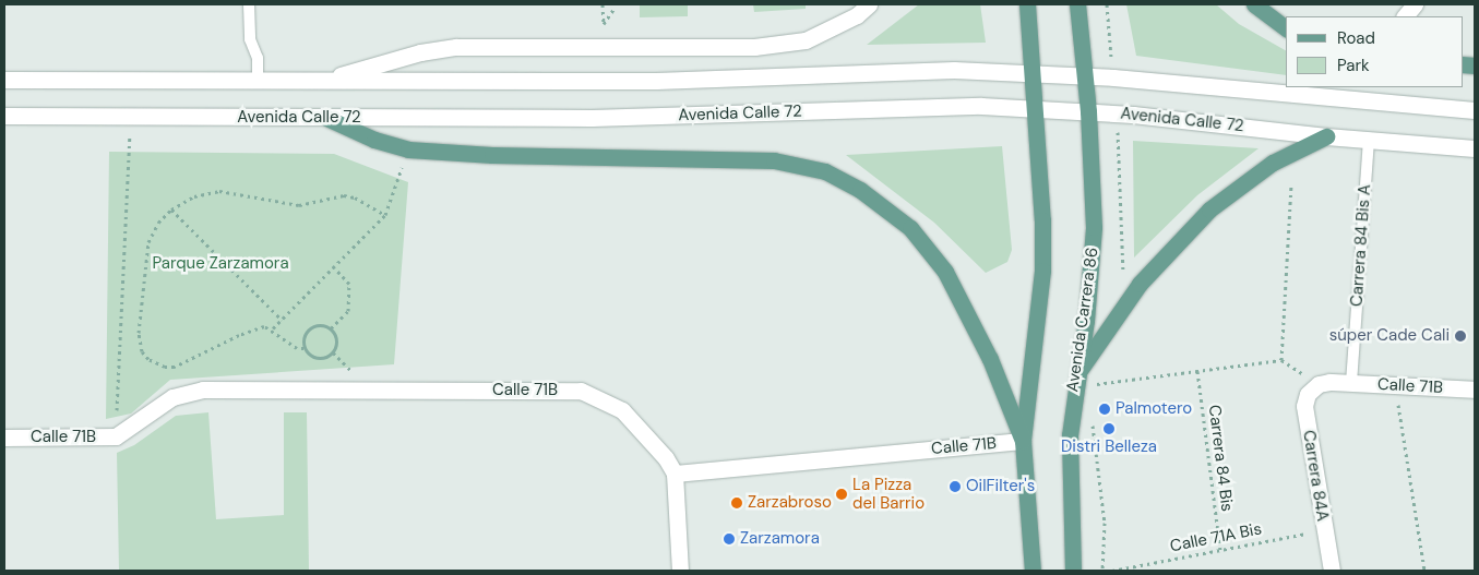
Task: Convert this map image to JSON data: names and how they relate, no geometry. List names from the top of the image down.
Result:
{
  "streets": {
    "main road": [
      "Avenida Calle 72",
      "Avenida Carrera 86",
      "Calle 71B",
      "Carrera 84A"
    ],
    "lane": ["Carrera 84 Bis A"],
    "path": ["Carrera 84 Bis", "Calle 71A Bis"]
  },
  "crossings": [
    ["Avenida Calle 72", "Carrera 84 Bis A"],
    ["Avenida Calle 72", "Avenida Carrera 86"],
    ["Carrera 84 Bis A", "Calle 71B"],
    ["Calle 71B", "Carrera 84A"],
    ["Carrera 84 Bis", "Calle 71A Bis"],
    ["Carrera 84A", "Calle 71A Bis"]
  ],
  "parks": ["Parque Zarzamora"],
  "places": [
    "súper Cade Cali",
    "Palmotero",
    "Distri Belleza",
    "OilFilter's",
    "La Pizza del Barrio",
    "Zarzabroso",
    "Zarzamora"
  ],
  "legend": ["Road", "Park"]
}
